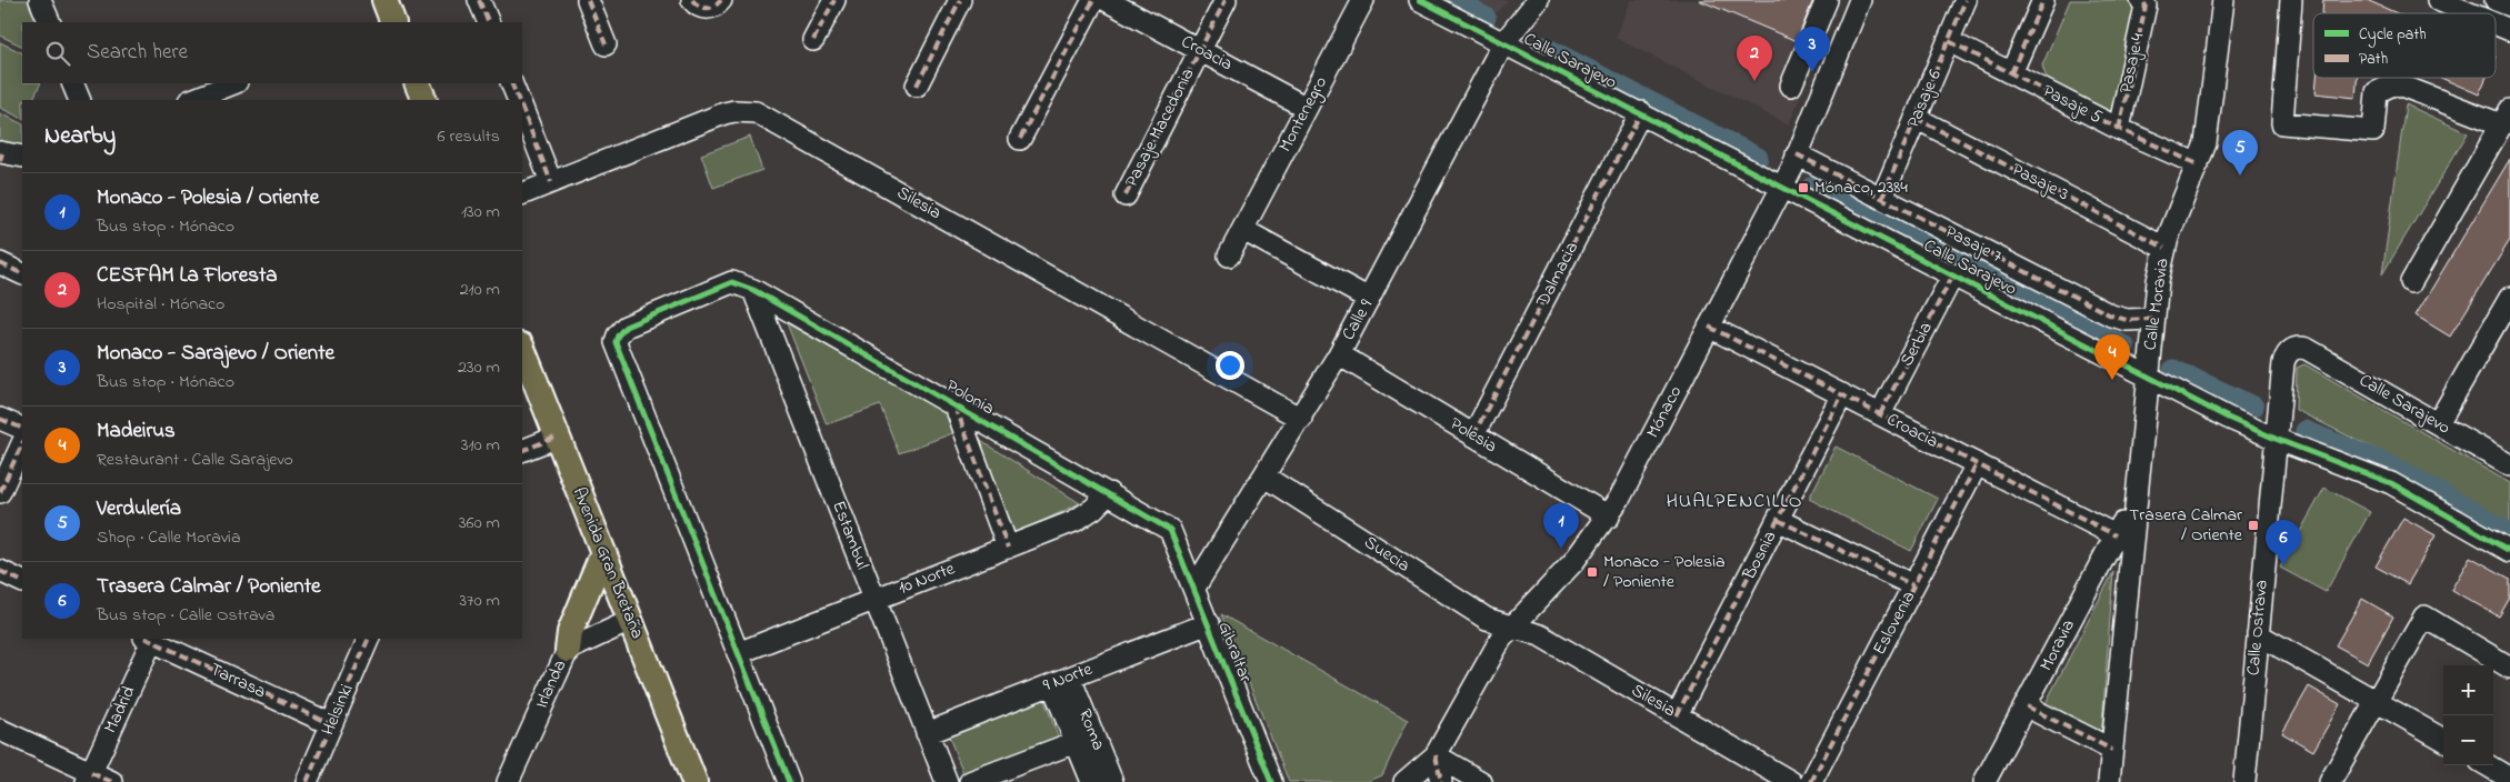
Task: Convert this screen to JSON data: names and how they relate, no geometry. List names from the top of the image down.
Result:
{
  "streets": {
    "main road": ["Avenida Gran Bretaña"],
    "street": [
      "Croacia",
      "Calle Sarajevo",
      "Pasaje 4",
      "Pasaje 6",
      "Pasaje 5",
      "Montenegro",
      "Pasaje Macedonia",
      "Pasaje 3",
      "Silesia",
      "Pasaje 7",
      "Dalmacia",
      "Calle Moravia",
      "Calle 9",
      "Serbia",
      "Polonia",
      "Mónaco",
      "Polesia",
      "Estambul",
      "Suecia",
      "Bosnia",
      "10 Norte",
      "Eslovenia",
      "Calle Ostrava",
      "Moravia",
      "Gibraltar",
      "9 Norte",
      "Tarrasa",
      "Irlanda",
      "Madrid",
      "Helsinki",
      "Roma"
    ]
  },
  "crossings": [
    ["Croacia", "Montenegro"],
    ["Croacia", "Pasaje Macedonia"],
    ["Croacia", "Serbia"],
    ["Croacia", "Mónaco"],
    ["Croacia", "Bosnia"],
    ["Croacia", "Eslovenia"],
    ["Croacia", "Moravia"],
    ["Calle Sarajevo", "Dalmacia"],
    ["Calle Sarajevo", "Calle Moravia"],
    ["Calle Sarajevo", "Calle 9"],
    ["Calle Sarajevo", "Serbia"],
    ["Calle Sarajevo", "Mónaco"],
    ["Calle Sarajevo", "Calle Ostrava"],
    ["Pasaje 4", "Pasaje 5"],
    ["Pasaje 6", "Pasaje 5"],
    ["Pasaje 6", "Pasaje 3"],
    ["Pasaje 6", "Pasaje 7"],
    ["Pasaje 5", "Calle Moravia"],
    ["Pasaje 3", "Calle Moravia"],
    ["Silesia", "Calle 9"],
    ["Silesia", "Mónaco"],
    ["Silesia", "Suecia"],
    ["Silesia", "Bosnia"],
    ["Pasaje 7", "Calle Moravia"],
    ["Pasaje 7", "Mónaco"],
    ["Dalmacia", "Polesia"],
    ["Calle Moravia", "Moravia"],
    ["Calle 9", "Polesia"],
    ["Calle 9", "Suecia"],
    ["Calle 9", "Gibraltar"],
    ["Polonia", "Estambul"],
    ["Polonia", "10 Norte"],
    ["Polonia", "Gibraltar"],
    ["Mónaco", "Polesia"],
    ["Mónaco", "Suecia"],
    ["Estambul", "10 Norte"],
    ["Estambul", "9 Norte"],
    ["Avenida Gran Bretaña", "Irlanda"],
    ["Gibraltar", "9 Norte"],
    ["9 Norte", "Roma"],
    ["Tarrasa", "Madrid"],
    ["Tarrasa", "Helsinki"]
  ],
  "districts": ["HUALPENCILLO"],
  "places": {
    "transit": ["Mónaco, 2384", "Trasera Calmar / Oriente", "Monaco - Polesia / Poniente"]
  },
  "legend": ["Cycle path", "Path"],
  "page": {
    "search": "Search here",
    "pins": [
      "3",
      "2",
      "5",
      "4",
      "1",
      "6"
    ],
    "heading": ["Nearby", "6 results"],
    "list": [
      {
        "mark": "1",
        "name": "Monaco - Polesia / Oriente",
        "note": "Bus stop · Mónaco",
        "value": "130 m"
      },
      {
        "mark": "2",
        "name": "CESFAM La Floresta",
        "note": "Hospital · Mónaco",
        "value": "210 m"
      },
      {
        "mark": "3",
        "name": "Monaco - Sarajevo / Oriente",
        "note": "Bus stop · Mónaco",
        "value": "230 m"
      },
      {
        "mark": "4",
        "name": "Madeirus",
        "note": "Restaurant · Calle Sarajevo",
        "value": "310 m"
      },
      {
        "mark": "5",
        "name": "Verdulería",
        "note": "Shop · Calle Moravia",
        "value": "360 m"
      },
      {
        "mark": "6",
        "name": "Trasera Calmar / Poniente",
        "note": "Bus stop · Calle Ostrava",
        "value": "370 m"
      }
    ],
    "map_buttons": ["+", "−"]
  }
}
